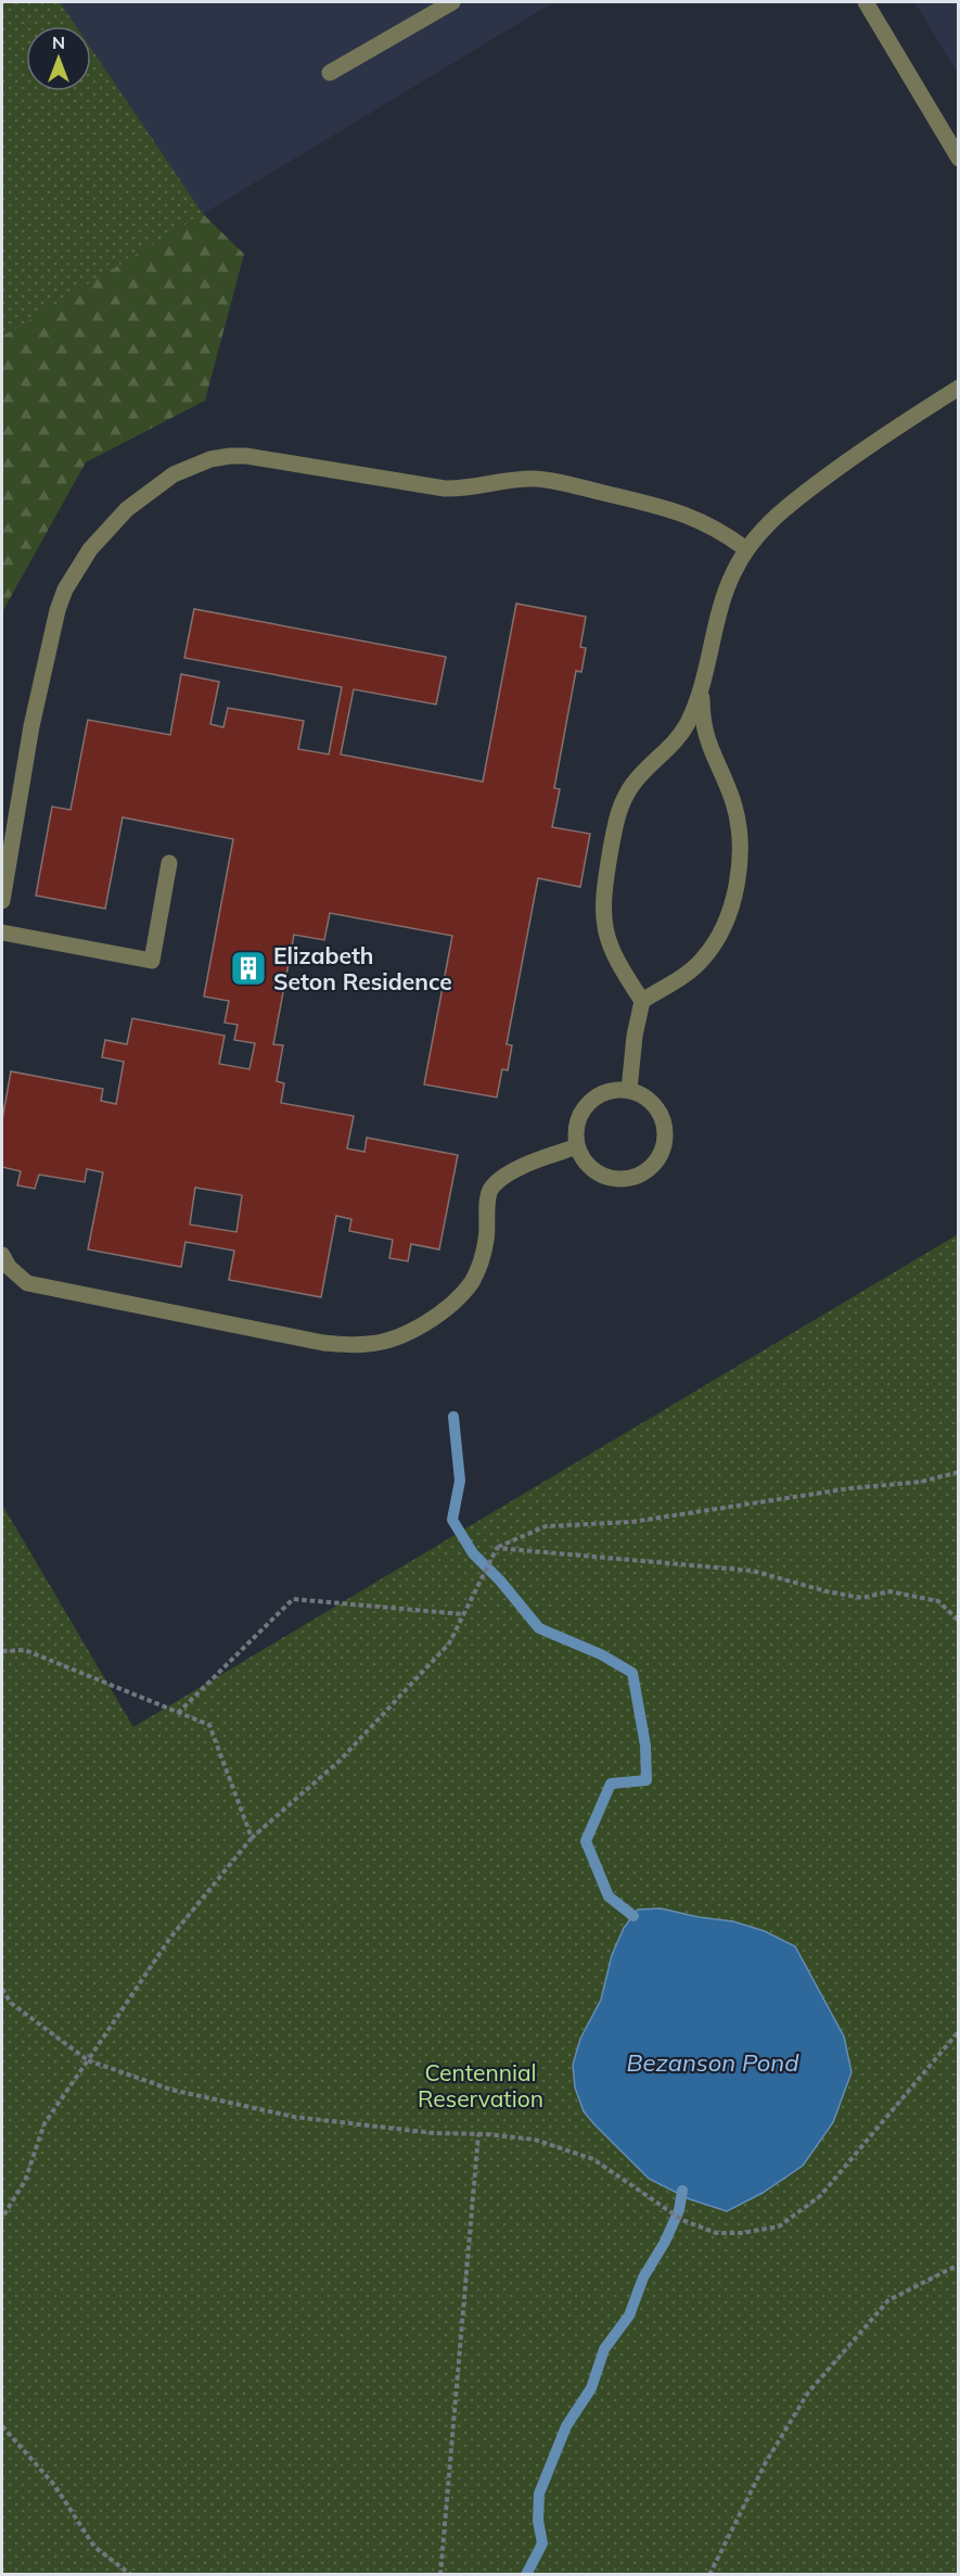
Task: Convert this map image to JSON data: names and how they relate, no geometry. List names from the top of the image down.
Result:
{
  "water": ["Bezanson Pond"],
  "parks": ["Centennial Reservation"],
  "places": {
    "building": ["Elizabeth Seton Residence"]
  },
  "north": "top"
}
